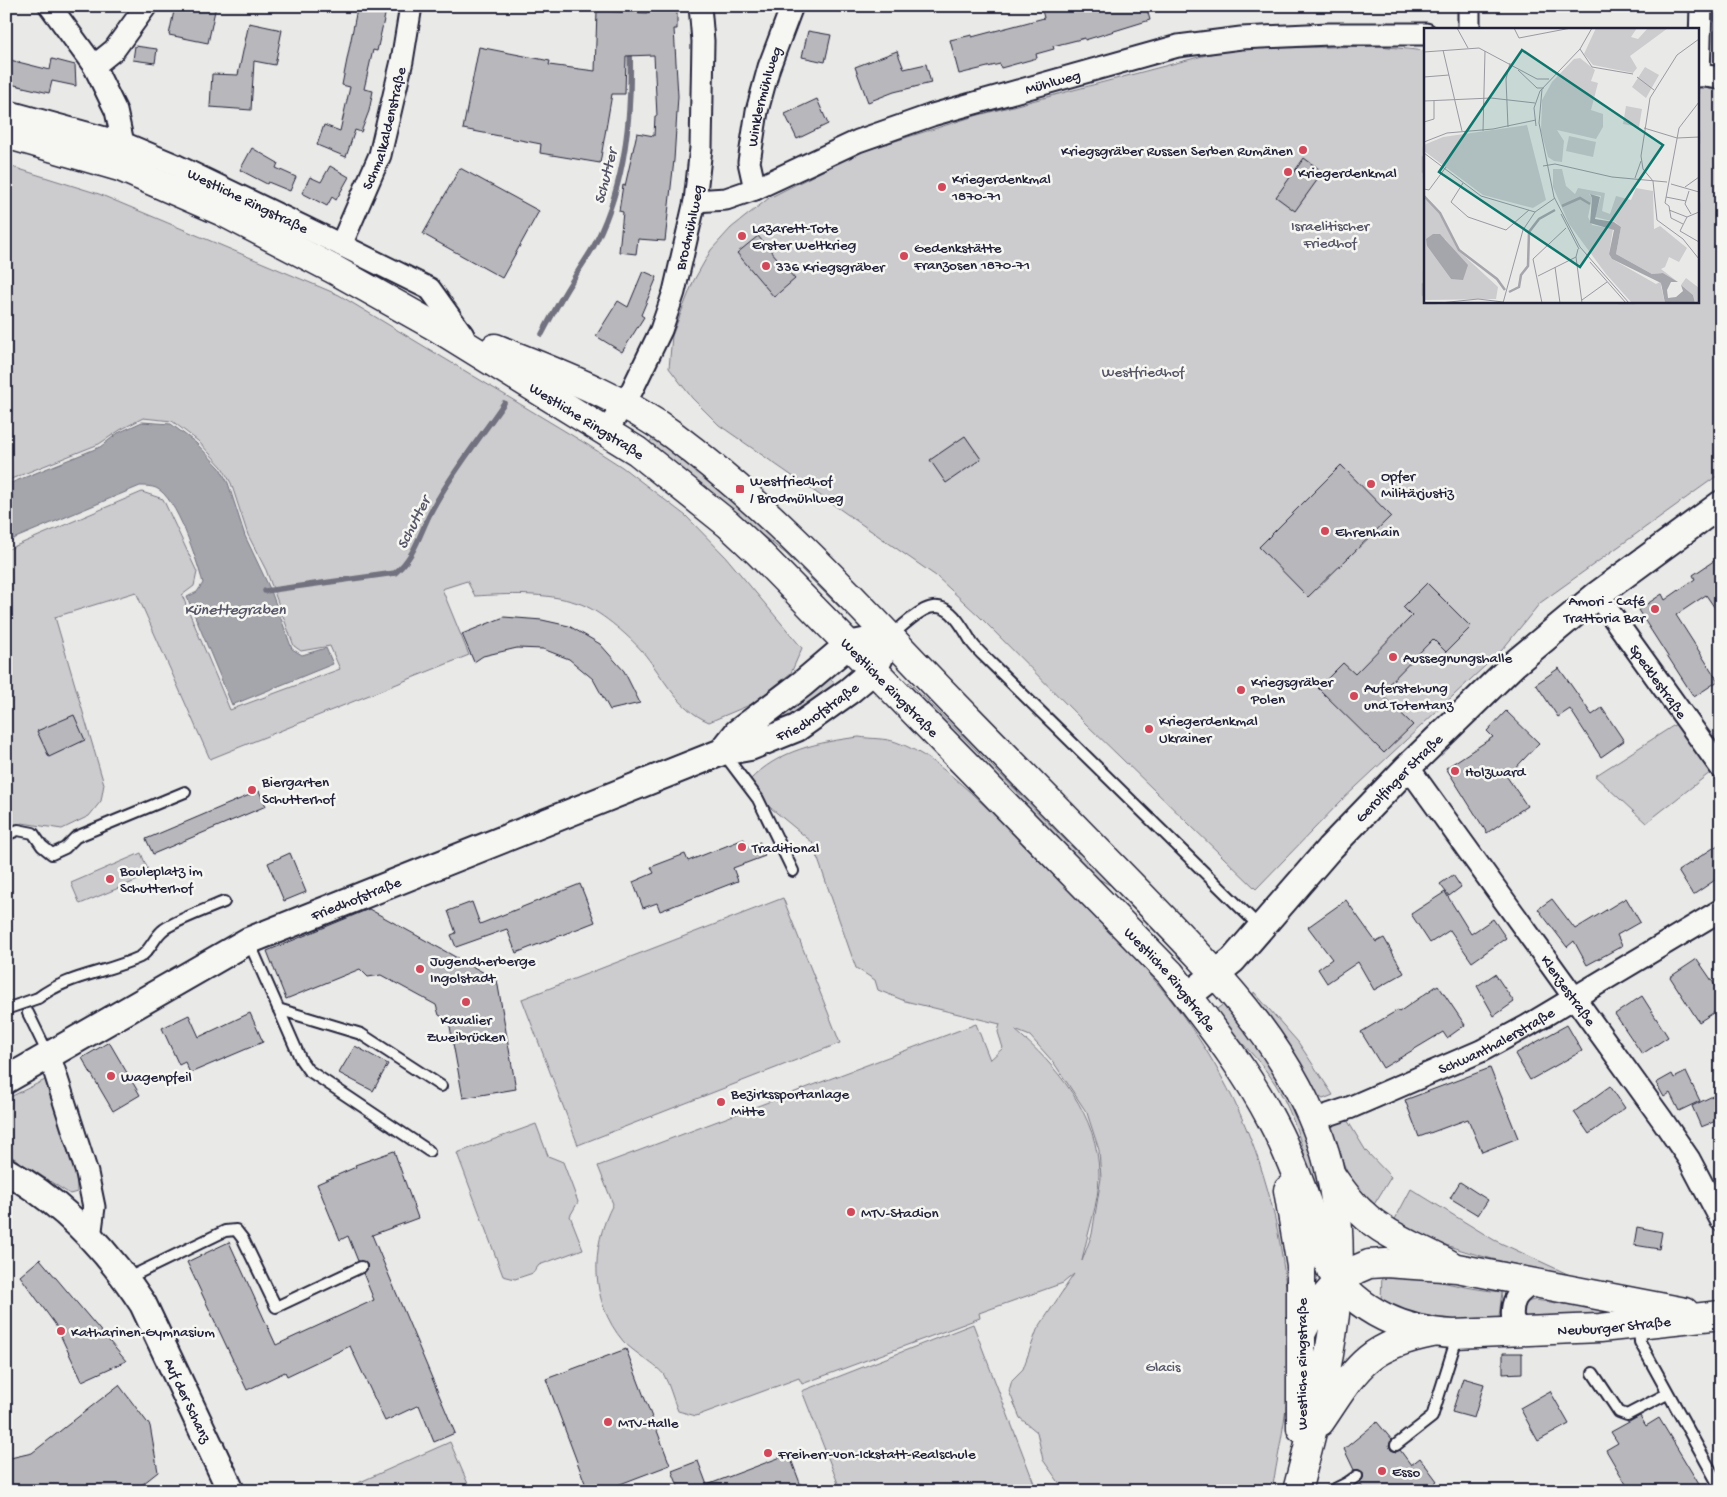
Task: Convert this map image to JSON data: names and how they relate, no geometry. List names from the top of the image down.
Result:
{
  "streets": {
    "main road": ["Westliche Ringstraße", "Neuburger Straße"],
    "street": [
      "Mühlweg",
      "Winklermühlweg",
      "Schmalkaldenstraße",
      "Brodmühlweg",
      "Specklestraße",
      "Friedhofstraße",
      "Gerolfinger Straße",
      "Klenzestraße",
      "Schwanthalerstraße",
      "Auf der Schanz"
    ]
  },
  "crossings": [
    ["Mühlweg", "Winklermühlweg"],
    ["Mühlweg", "Brodmühlweg"],
    ["Schmalkaldenstraße", "Westliche Ringstraße"],
    ["Westliche Ringstraße", "Brodmühlweg"],
    ["Westliche Ringstraße", "Friedhofstraße"],
    ["Westliche Ringstraße", "Gerolfinger Straße"],
    ["Westliche Ringstraße", "Schwanthalerstraße"],
    ["Westliche Ringstraße", "Neuburger Straße"],
    ["Specklestraße", "Gerolfinger Straße"],
    ["Gerolfinger Straße", "Klenzestraße"],
    ["Klenzestraße", "Schwanthalerstraße"]
  ],
  "water": ["Schutter", "Künettegraben"],
  "parks": ["Israelitischer Friedhof", "Westfriedhof", "Glacis"],
  "places": {
    "other": [
      "Kriegsgräber Russen Serben Rumänen",
      "Kriegerdenkmal",
      "Kriegerdenkmal 1870-71",
      "Lazarett-Tote Erster Weltkrieg",
      "Gedenkstätte Franzosen 1870-71",
      "336 Kriegsgräber",
      "Opfer Militärjustiz",
      "Ehrenhain",
      "Amori - Café Trattoria Bar",
      "Aussegnungshalle",
      "Kriegsgräber Polen",
      "Auferstehung und Totentanz",
      "Kriegerdenkmal Ukrainer",
      "Holzward",
      "Biergarten Schutterhof",
      "Traditional",
      "Bouleplatz im Schutterhof",
      "Jugendherberge Ingolstadt",
      "Kavalier Zweibrücken",
      "Wagenpfeil",
      "Bezirkssportanlage Mitte",
      "MTV-Stadion",
      "Katharinen-Gymnasium",
      "MTV-Halle",
      "Freiherr-von-Ickstatt-Realschule",
      "Esso"
    ],
    "transit": ["Westfriedhof / Brodmühlweg"]
  }
}
